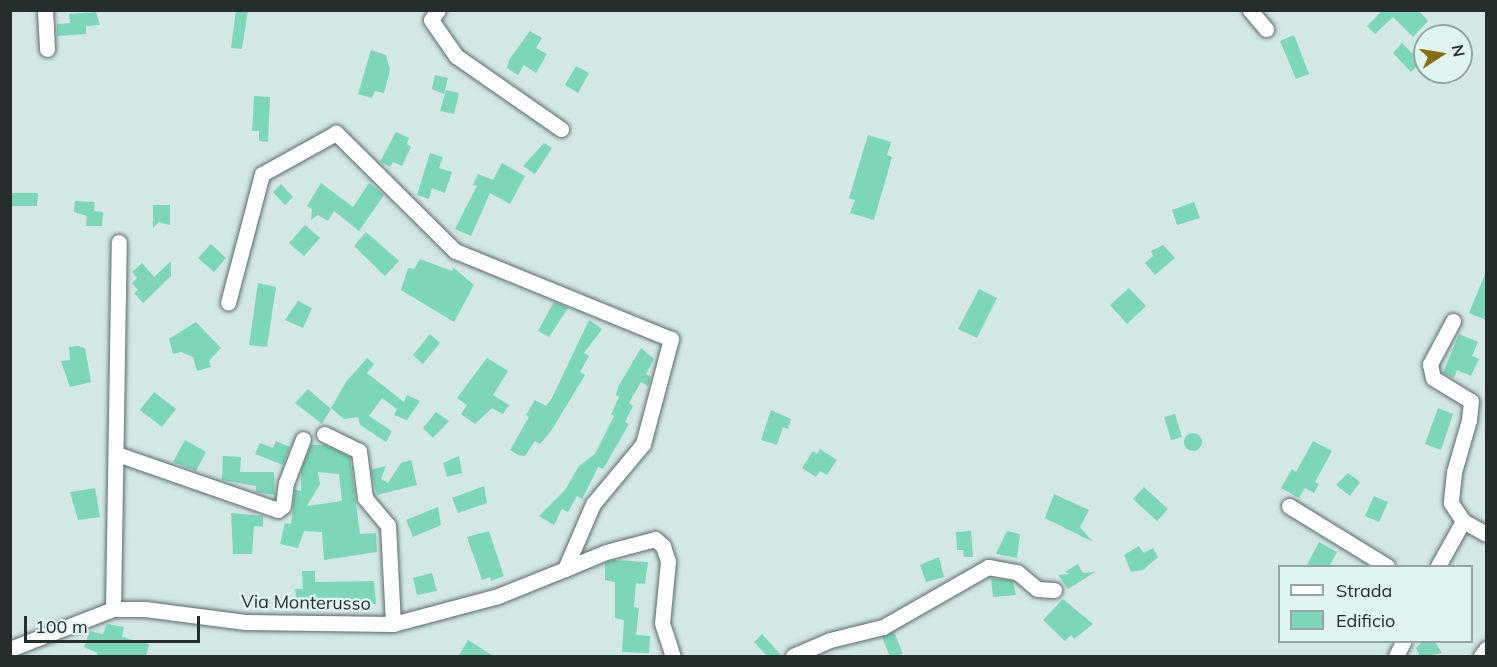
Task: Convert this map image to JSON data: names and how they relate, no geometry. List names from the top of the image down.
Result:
{
  "streets": {
    "street": ["Via Monterusso"]
  },
  "legend": ["Strada", "Edificio"],
  "scale_bar": "100 m",
  "north": "right"
}
